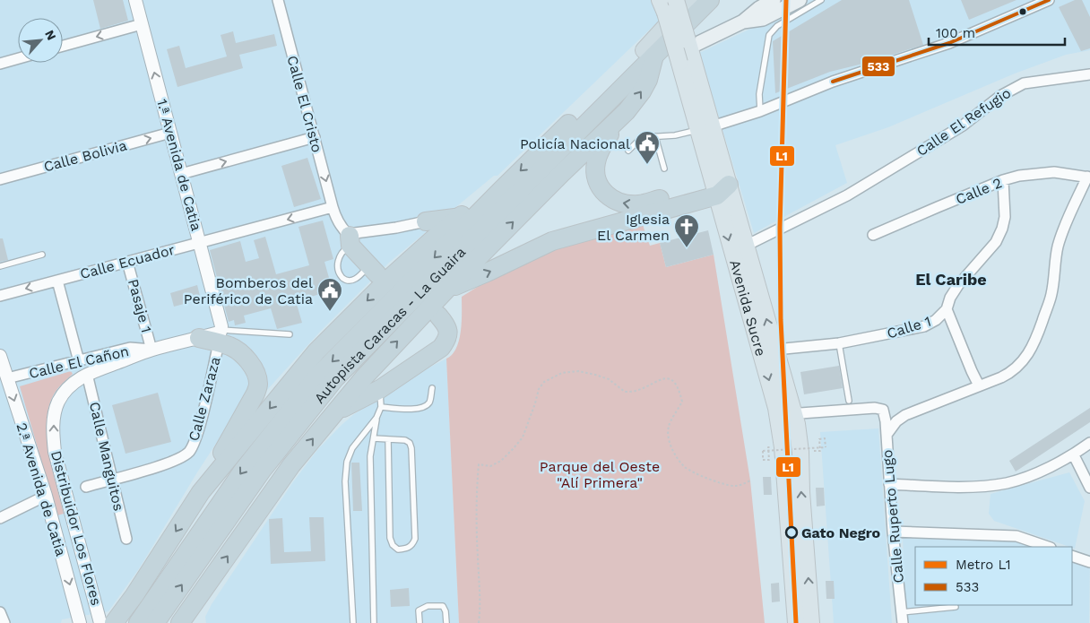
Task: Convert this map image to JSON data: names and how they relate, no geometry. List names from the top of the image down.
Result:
{
  "streets": {
    "highway": ["Autopista Caracas - La Guaira"],
    "main road": ["Avenida Sucre"],
    "street": [
      "Calle El Cristo",
      "Calle El Refugio",
      "Calle Bolivia",
      "1.ª Avenida de Catia",
      "Calle 2",
      "Calle Ecuador",
      "Pasaje 1",
      "Calle 1",
      "Calle El Cañon",
      "Calle Zaraza",
      "Calle Manguitos",
      "2.ª Avenida de Catia",
      "Calle Ruperto Lugo",
      "Distribuidor Los Flores"
    ]
  },
  "crossings": [
    ["Calle El Cristo", "Calle Ecuador"],
    ["Calle El Refugio", "Avenida Sucre"],
    ["Calle Bolivia", "1.ª Avenida de Catia"],
    ["1.ª Avenida de Catia", "Calle Ecuador"],
    ["1.ª Avenida de Catia", "Calle Zaraza"],
    ["Calle 2", "Calle 1"],
    ["Calle Ecuador", "Pasaje 1"],
    ["Pasaje 1", "Calle El Cañon"],
    ["Pasaje 1", "Distribuidor Los Flores"],
    ["Avenida Sucre", "Calle 1"],
    ["Avenida Sucre", "Calle Ruperto Lugo"],
    ["Calle El Cañon", "2.ª Avenida de Catia"],
    ["Calle El Cañon", "Distribuidor Los Flores"],
    ["Calle Zaraza", "Calle Manguitos"],
    ["Calle Manguitos", "Distribuidor Los Flores"]
  ],
  "one_way": ["Calle Bolivia", "2.ª Avenida de Catia", "Distribuidor Los Flores"],
  "districts": ["El Caribe"],
  "parks": ["Parque del Oeste \"Alí Primera\""],
  "places": {
    "public building": ["Policía Nacional", "Bomberos del Periférico de Catia"],
    "church": ["Iglesia El Carmen"],
    "other": ["Gato Negro"]
  },
  "lines": ["metro line L1", "transit line 533"],
  "legend": ["Metro L1", "533"],
  "scale_bar": "100 m",
  "north": "top right"
}
